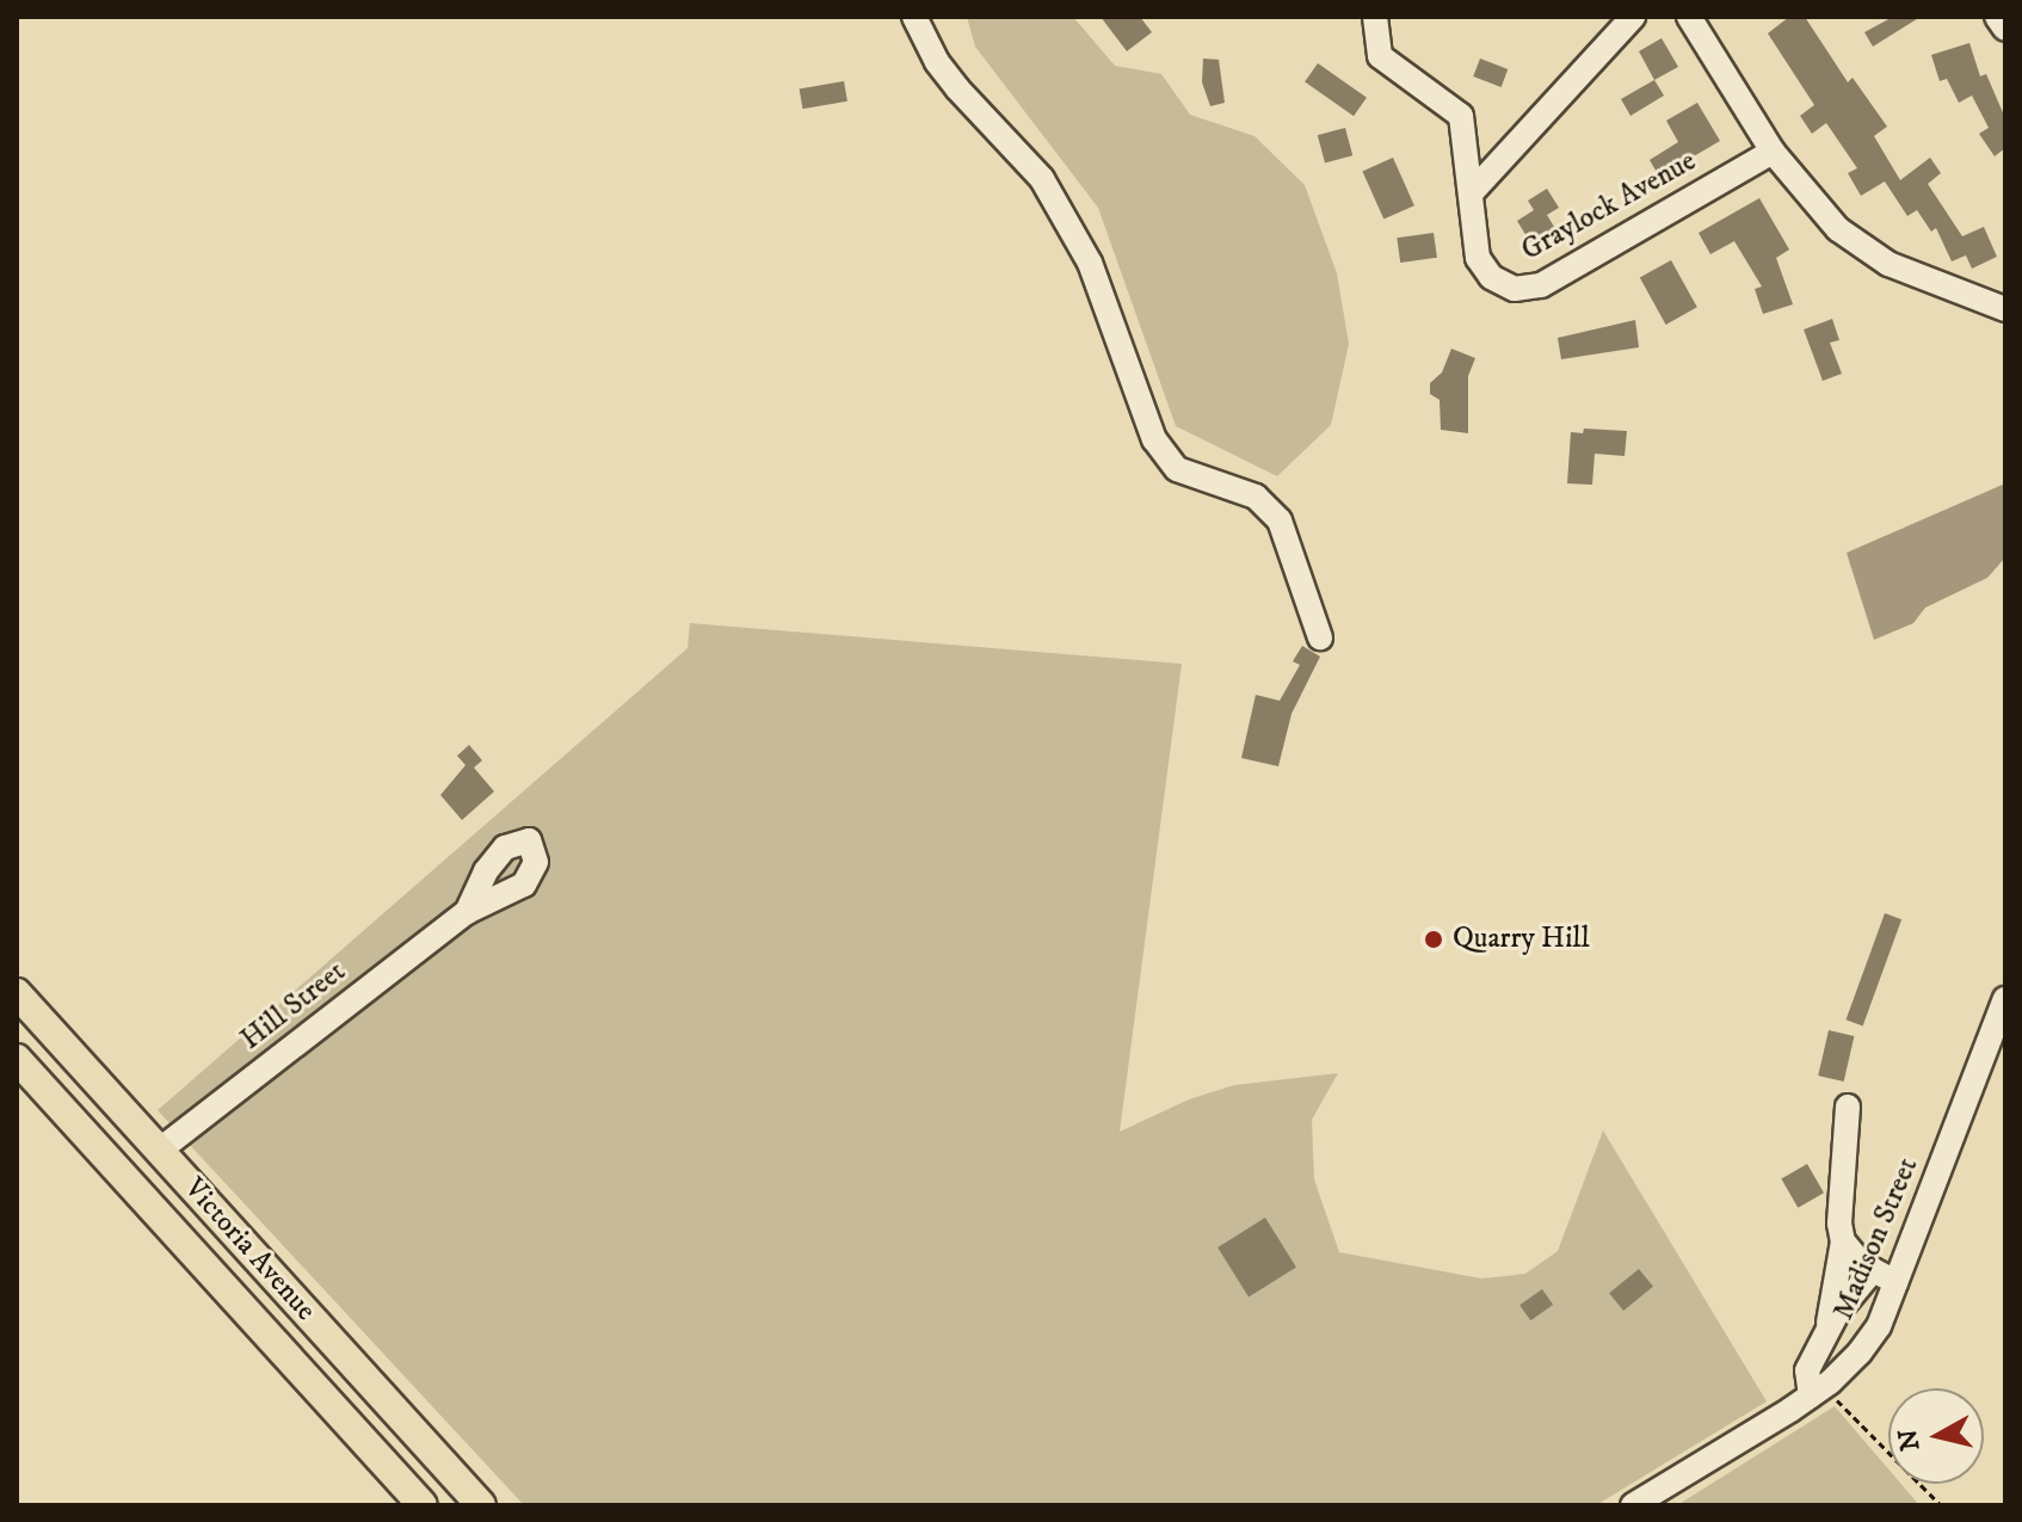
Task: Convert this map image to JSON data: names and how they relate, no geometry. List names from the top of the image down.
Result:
{
  "streets": {
    "main road": ["Victoria Avenue"],
    "street": ["Graylock Avenue", "Hill Street", "Madison Street"]
  },
  "crossings": [
    ["Hill Street", "Victoria Avenue"]
  ],
  "places": ["Quarry Hill"],
  "north": "left"
}
